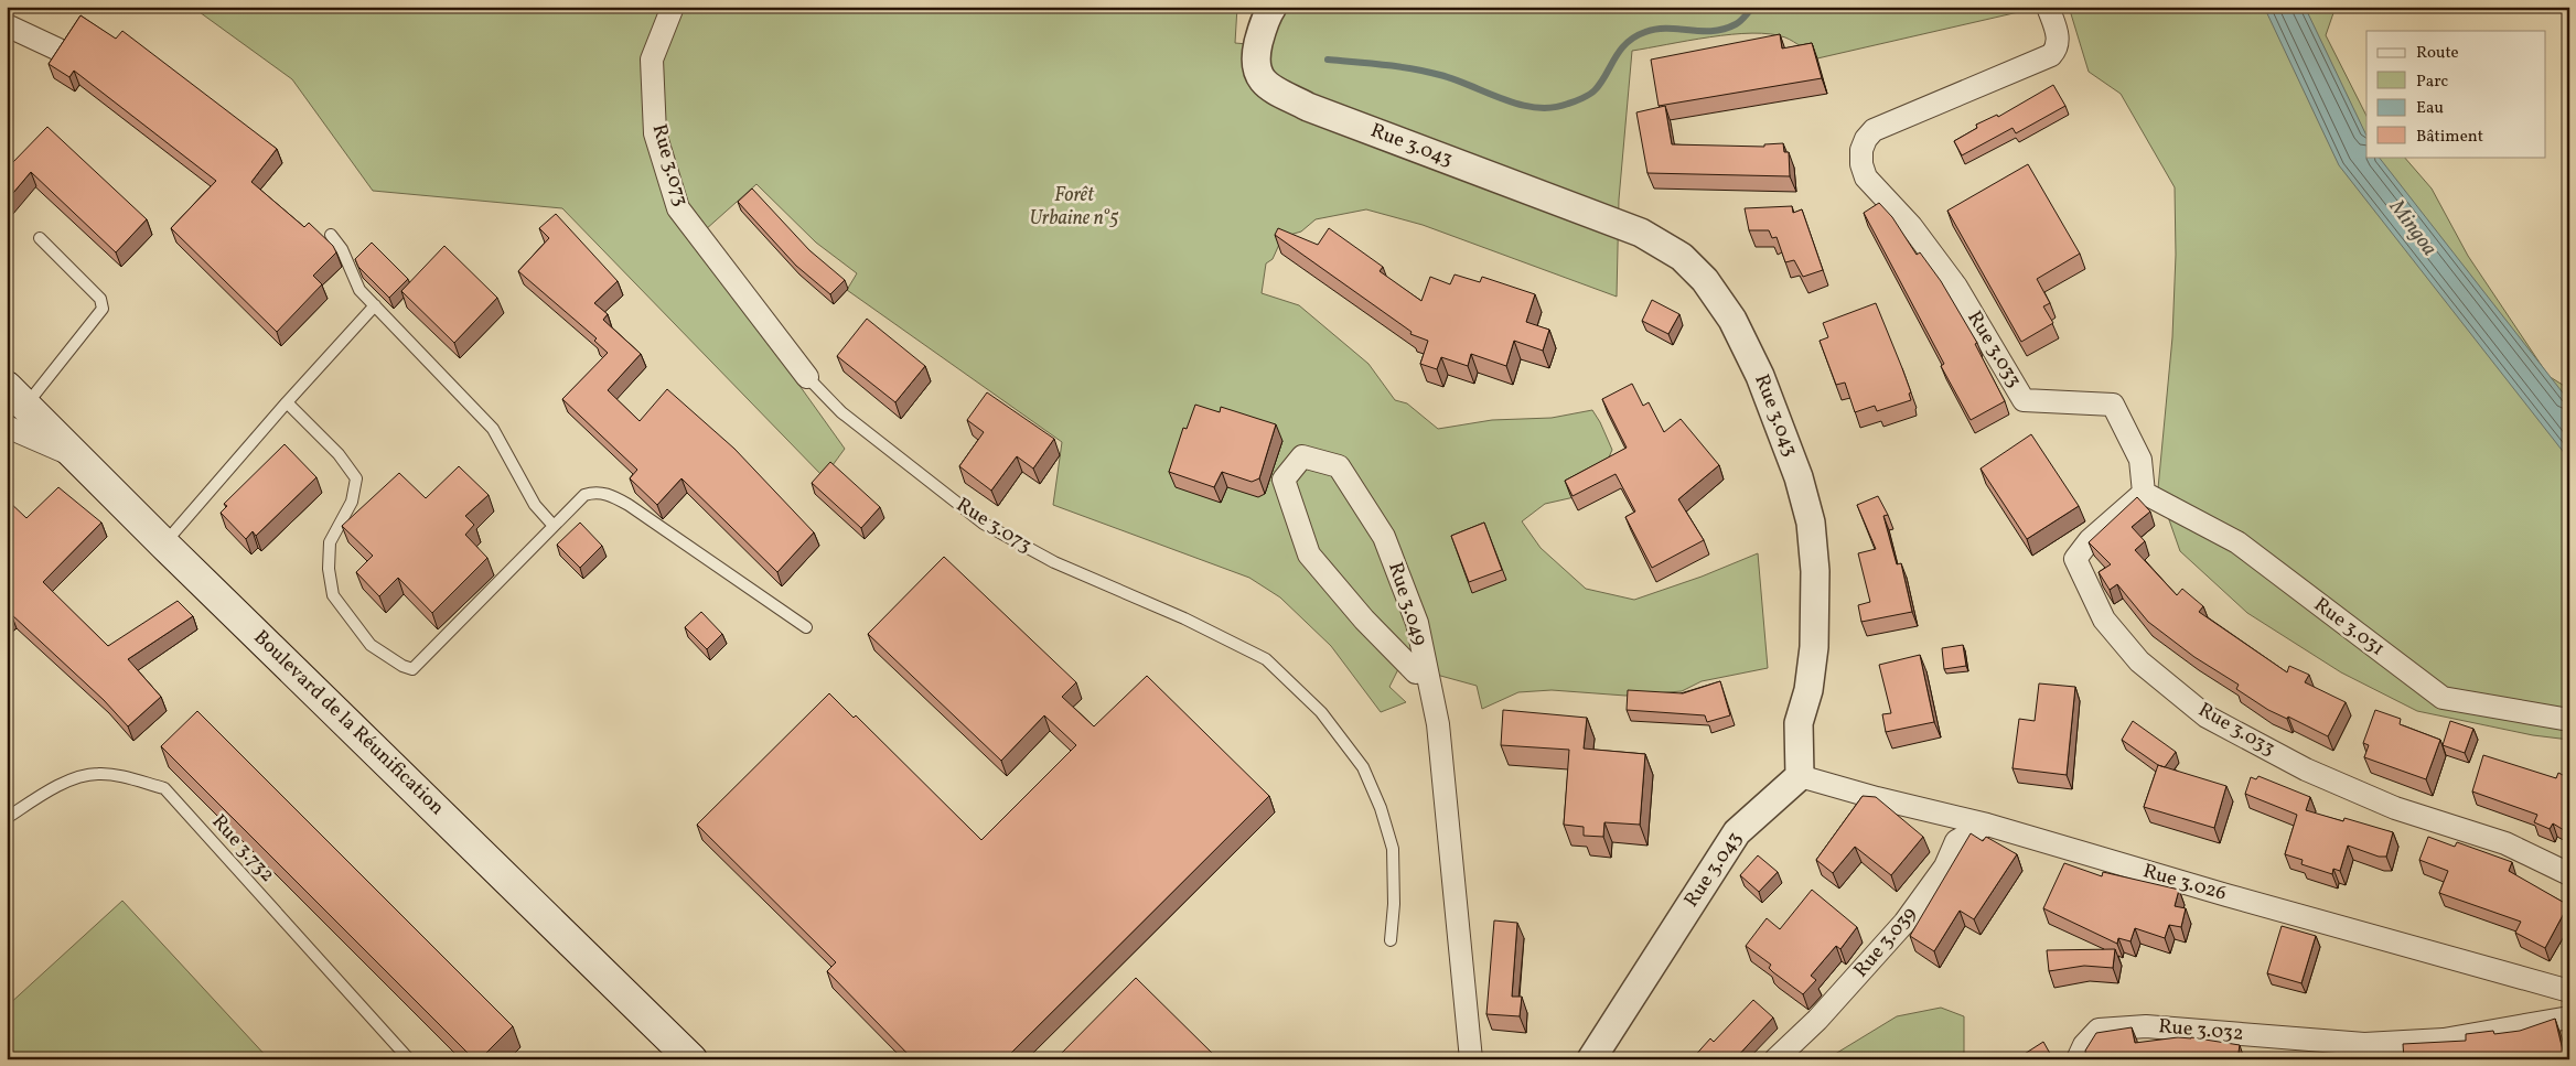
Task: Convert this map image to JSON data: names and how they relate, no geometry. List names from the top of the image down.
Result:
{
  "streets": {
    "main road": ["Boulevard de la Réunification"],
    "street": [
      "Rue 3.043",
      "Rue 3.073",
      "Rue 3.033",
      "Rue 3.049",
      "Rue 3.031",
      "Rue 3.026",
      "Rue 3.039",
      "Rue 3.032"
    ],
    "lane": ["Rue 3.732"]
  },
  "crossings": [
    ["Rue 3.043", "Rue 3.026"],
    ["Rue 3.033", "Rue 3.031"],
    ["Rue 3.026", "Rue 3.039"]
  ],
  "water": ["Mingoa"],
  "parks": ["Forêt Urbaine n°5"],
  "legend": [
    "Route",
    "Parc",
    "Eau",
    "Bâtiment"
  ]
}
